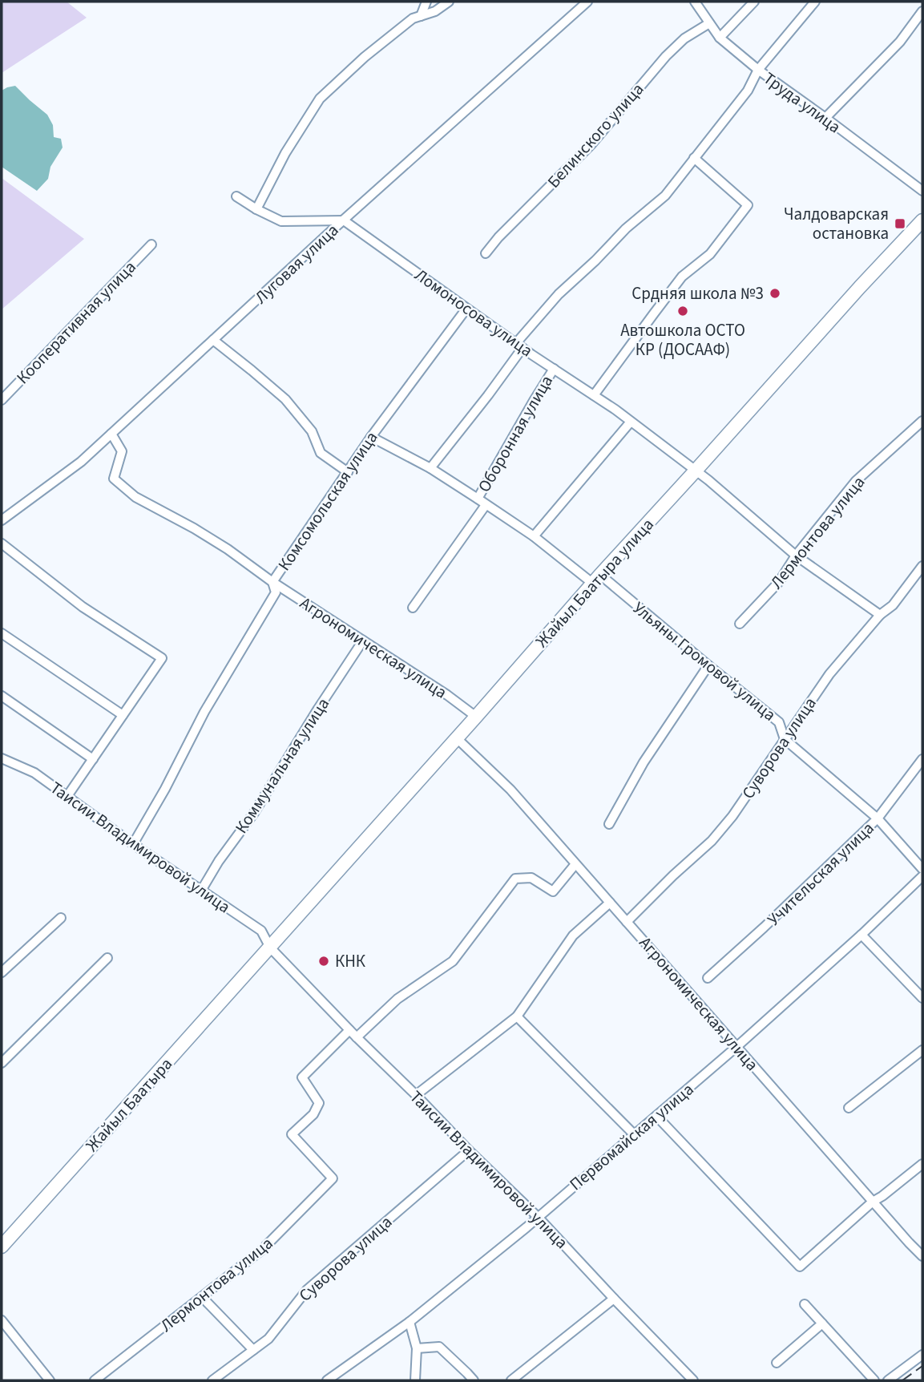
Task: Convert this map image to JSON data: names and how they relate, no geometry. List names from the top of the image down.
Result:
{
  "streets": {
    "highway": ["Жайыл Баатыра улица", "Жайыл Баатыра"],
    "street": [
      "Труда улица",
      "Белинского улица",
      "Луговая улица",
      "Ломоносова улица",
      "Кооперативная улица",
      "Оборонная улица",
      "Комсомольская улица",
      "Лермонтова улица",
      "Агрономическая улица",
      "Ульяны Громовой улица",
      "Суворова улица",
      "Коммунальная улица",
      "Таисии Владимировой улица",
      "Учительская улица",
      "Первомайская улица"
    ]
  },
  "crossings": [
    ["Труда улица", "Белинского улица"],
    ["Луговая улица", "Ломоносова улица"],
    ["Луговая улица", "Агрономическая улица"],
    ["Ломоносова улица", "Оборонная улица"],
    ["Ломоносова улица", "Комсомольская улица"],
    ["Ломоносова улица", "Лермонтова улица"],
    ["Ломоносова улица", "Жайыл Баатыра улица"],
    ["Ломоносова улица", "Суворова улица"],
    ["Оборонная улица", "Ульяны Громовой улица"],
    ["Комсомольская улица", "Агрономическая улица"],
    ["Комсомольская улица", "Ульяны Громовой улица"],
    ["Комсомольская улица", "Таисии Владимировой улица"],
    ["Лермонтова улица", "Агрономическая улица"],
    ["Лермонтова улица", "Таисии Владимировой улица"],
    ["Жайыл Баатыра улица", "Агрономическая улица"],
    ["Жайыл Баатыра улица", "Ульяны Громовой улица"],
    ["Жайыл Баатыра улица", "Таисии Владимировой улица"],
    ["Жайыл Баатыра улица", "Жайыл Баатыра"],
    ["Агрономическая улица", "Суворова улица"],
    ["Агрономическая улица", "Коммунальная улица"],
    ["Агрономическая улица", "Первомайская улица"],
    ["Ульяны Громовой улица", "Суворова улица"],
    ["Ульяны Громовой улица", "Учительская улица"],
    ["Суворова улица", "Таисии Владимировой улица"],
    ["Коммунальная улица", "Таисии Владимировой улица"],
    ["Таисии Владимировой улица", "Жайыл Баатыра"],
    ["Таисии Владимировой улица", "Первомайская улица"]
  ],
  "places": {
    "transit": ["Чалдоварская остановка"],
    "other": ["Срдняя школа №3", "Автошкола ОСТО КР (ДОСААФ)", "КНК"]
  }
}
